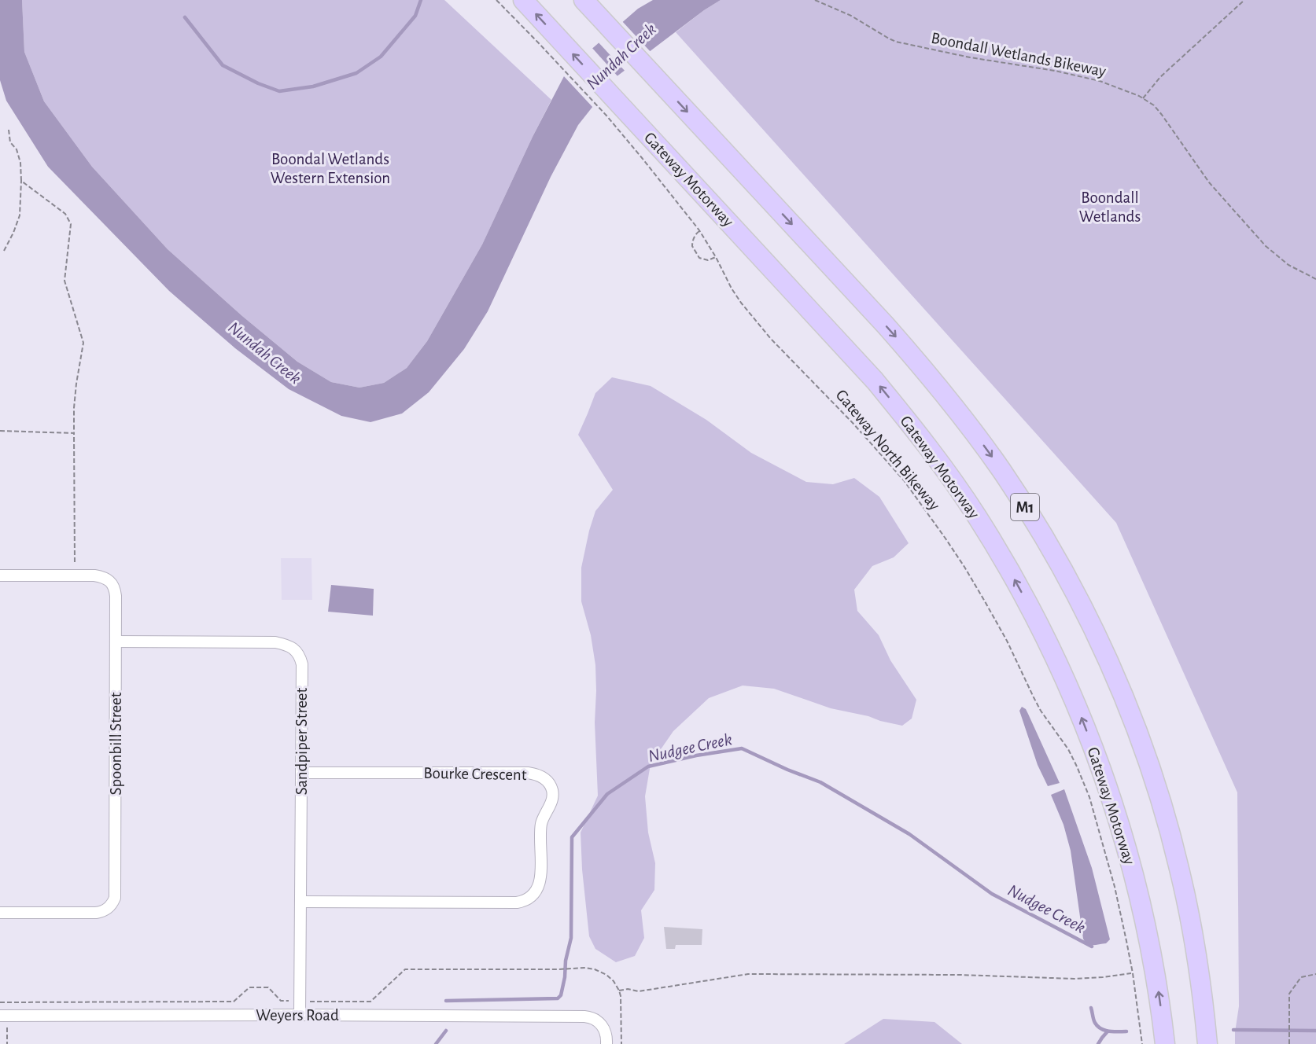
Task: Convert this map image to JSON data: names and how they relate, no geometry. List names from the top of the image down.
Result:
{
  "streets": {
    "highway": ["Gateway Motorway", "M1"],
    "street": [
      "Sandpiper Street",
      "Spoonbill Street",
      "Bourke Crescent",
      "Weyers Road"
    ],
    "path": ["Boondall Wetlands Bikeway", "Gateway North Bikeway"]
  },
  "crossings": [
    ["Gateway Motorway", "Gateway North Bikeway"],
    ["Sandpiper Street", "Spoonbill Street"],
    ["Sandpiper Street", "Bourke Crescent"],
    ["Sandpiper Street", "Weyers Road"]
  ],
  "water": ["Nundah Creek", "Nudgee Creek"],
  "parks": ["Boondal Wetlands Western Extension", "Boondall Wetlands"]
}
